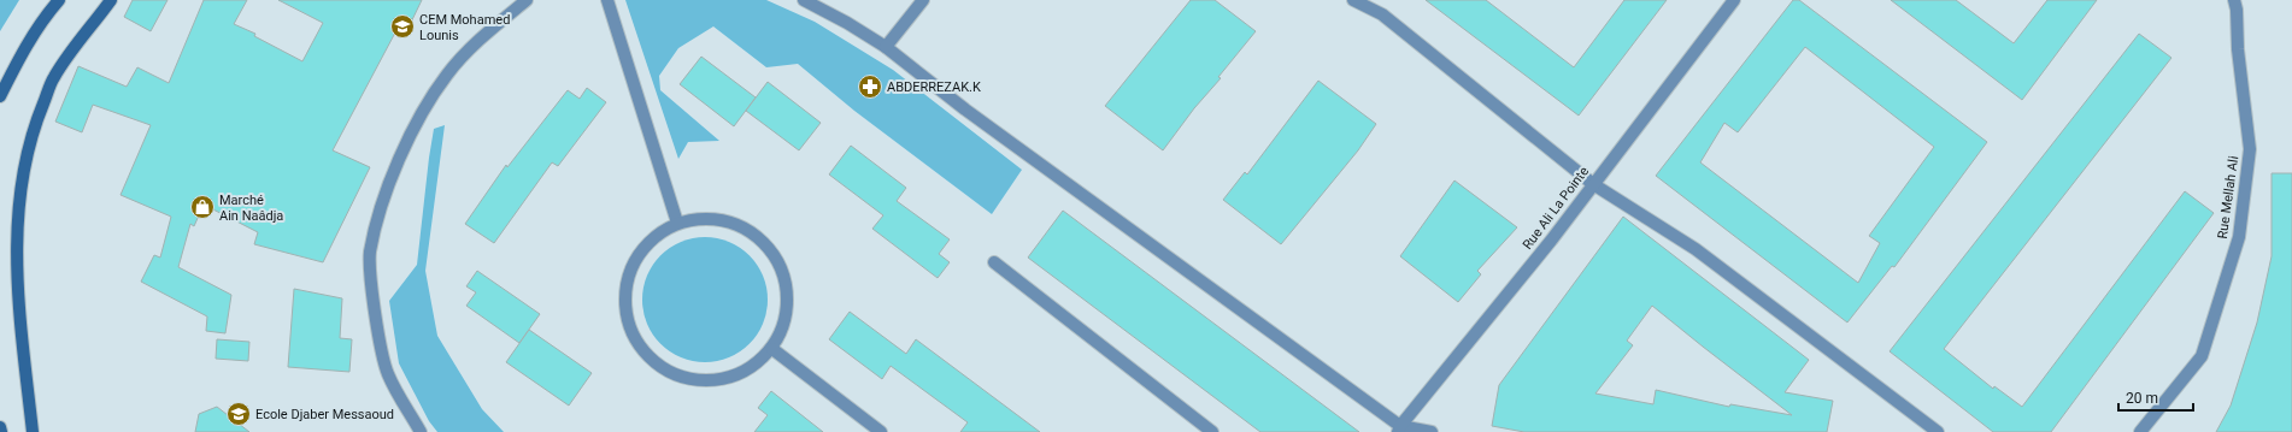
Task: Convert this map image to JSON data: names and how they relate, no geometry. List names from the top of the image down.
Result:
{
  "streets": {
    "street": ["Rue Mellah Ali", "Rue Ali La Pointe"]
  },
  "places": {
    "school or university": ["CEM Mohamed Lounis", "Ecole Djaber Messaoud"],
    "pharmacy": ["ABDERREZAK.K"],
    "shop": ["Marché Ain Naâdja"]
  },
  "scale_bar": "20 m"
}
